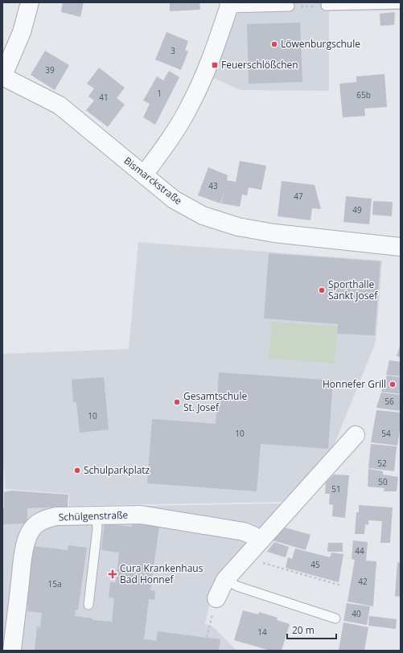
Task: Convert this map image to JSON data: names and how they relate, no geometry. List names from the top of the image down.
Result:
{
  "streets": {
    "street": ["Bismarckstraße", "Schülgenstraße"]
  },
  "places": {
    "other": [
      "Löwenburgschule",
      "Sporthalle Sankt Josef",
      "Honnefer Grill",
      "Gesamtschule St. Josef",
      "Schulparkplatz"
    ],
    "transit": ["Feuerschlößchen"],
    "health": ["Cura Krankenhaus Bad Honnef"]
  },
  "house_numbers": [
    "3",
    "39",
    "1",
    "65b",
    "41",
    "43",
    "47",
    "49",
    "56",
    "10",
    "10",
    "54",
    "52",
    "50",
    "51",
    "44",
    "45",
    "42",
    "15a",
    "40",
    "14"
  ],
  "scale_bar": "20 m"
}
